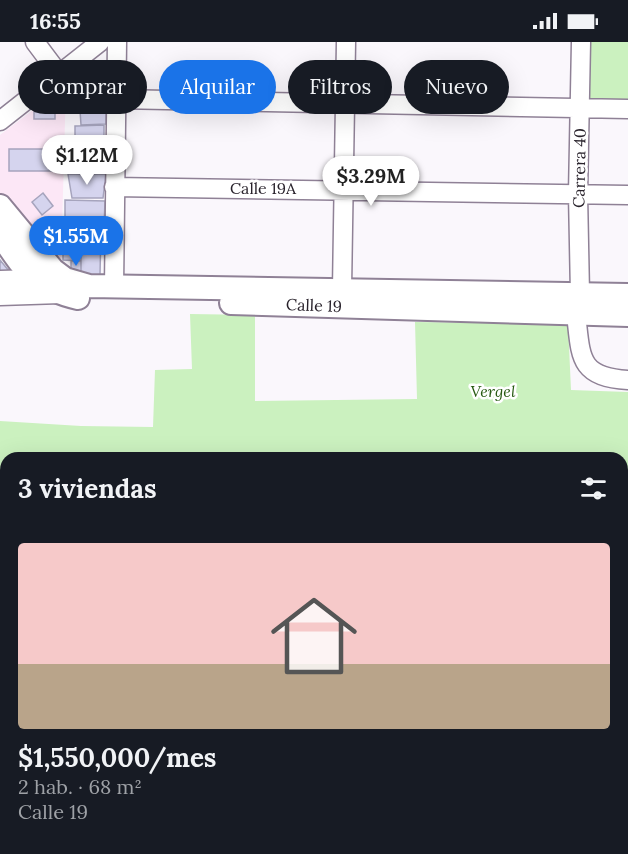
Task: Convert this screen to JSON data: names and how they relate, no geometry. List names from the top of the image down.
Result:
{
  "streets": {
    "main road": ["Calle 19"],
    "street": ["Carrera 40", "Calle 19A"]
  },
  "crossings": [
    ["Carrera 40", "Calle 19A"],
    ["Carrera 40", "Calle 19"]
  ],
  "parks": ["Vergel"],
  "page": {
    "status": "16:55",
    "chip": [
      "Comprar",
      "Alquilar",
      "Filtros",
      "Nuevo"
    ],
    "price": ["$1.12M", "$3.29M", "$1.55M"],
    "heading": "3 viviendas",
    "list": [
      {
        "name": "$1,550,000/mes",
        "note": "2 hab. · 68 m² · Calle 19"
      }
    ]
  }
}
